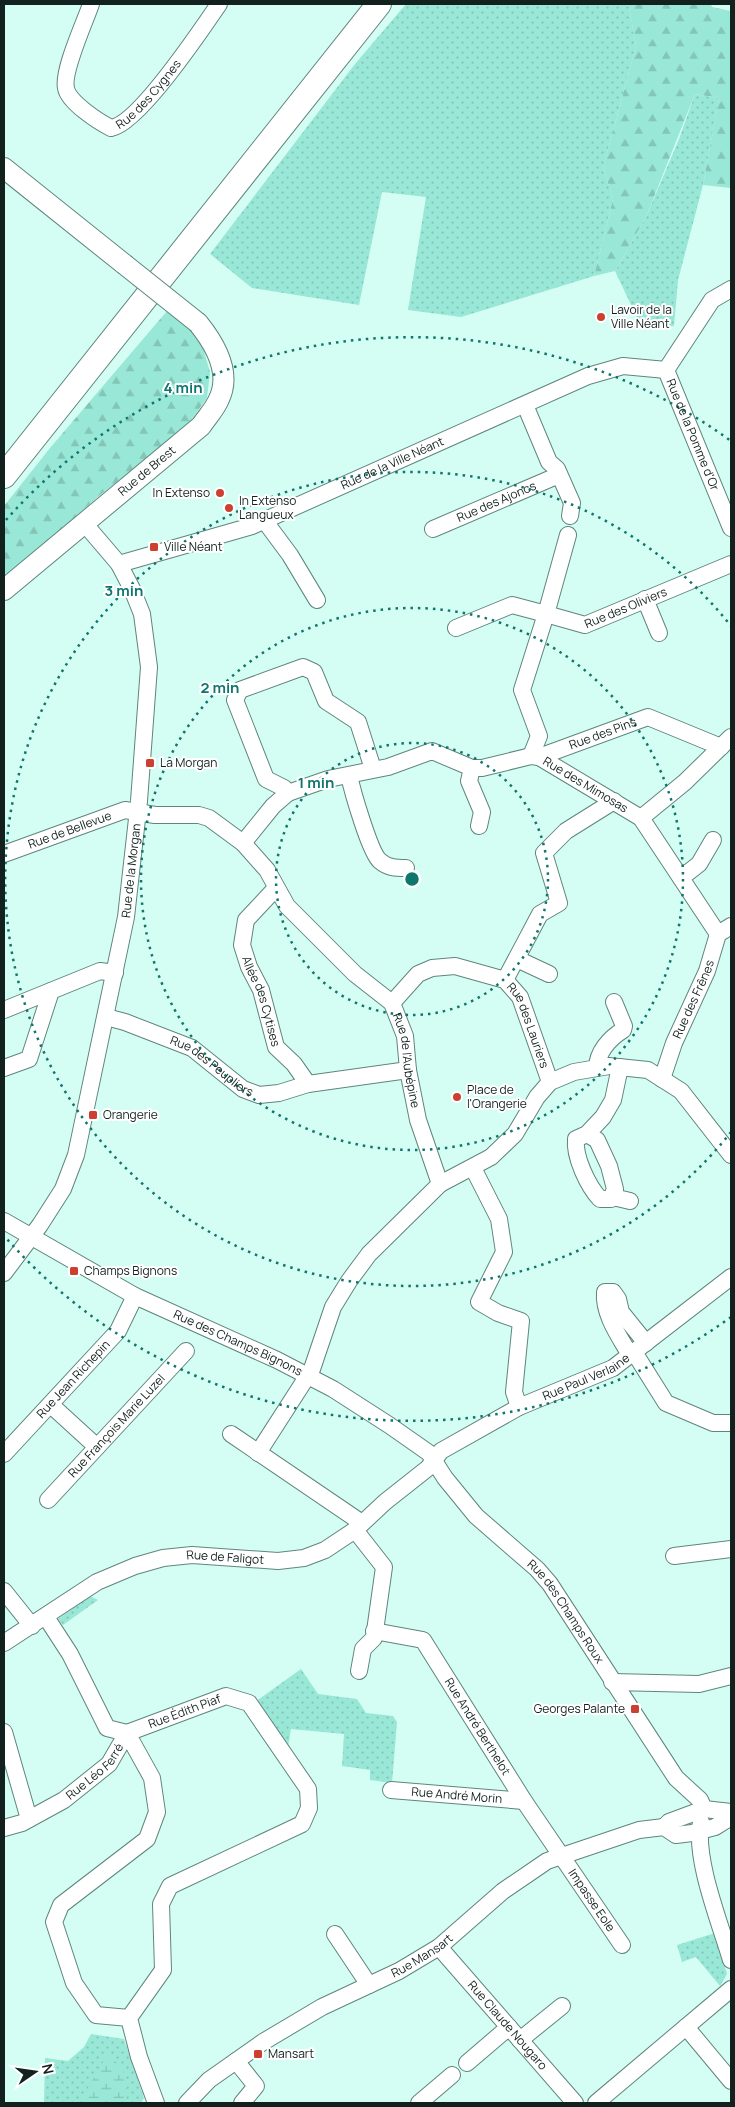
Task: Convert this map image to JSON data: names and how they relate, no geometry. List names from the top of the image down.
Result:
{
  "streets": {
    "main road": ["Rue de Brest"],
    "street": [
      "Rue des Cygnes",
      "Rue de la Pomme d'Or",
      "Rue de la Ville Néant",
      "Rue des Ajoncs",
      "Rue des Oliviers",
      "Rue des Pins",
      "Rue des Mimosas",
      "Rue de Bellevue",
      "Rue de la Morgan",
      "Rue des Frênes",
      "Allée des Cytises",
      "Rue des Lauriers",
      "Rue de l'Aubépine",
      "Rue des Peupliers",
      "Rue des Champs Bignons",
      "Rue Paul Verlaine",
      "Rue Jean Richepin",
      "Rue François Marie Luzel",
      "Rue de Faligot",
      "Rue des Champs Roux",
      "Rue Édith Piaf",
      "Rue André Berthelot",
      "Rue Léo Ferré",
      "Rue André Morin",
      "Impasse Eole",
      "Rue Mansart",
      "Rue Claude Nougaro"
    ]
  },
  "crossings": [
    ["Rue de la Pomme d'Or", "Rue de la Ville Néant"],
    ["Rue de la Ville Néant", "Rue de la Morgan"],
    ["Rue de Brest", "Rue de la Morgan"],
    ["Rue des Pins", "Rue des Mimosas"],
    ["Rue des Mimosas", "Rue des Frênes"],
    ["Rue de Bellevue", "Rue de la Morgan"],
    ["Rue de Bellevue", "Rue de l'Aubépine"],
    ["Rue de la Morgan", "Rue de l'Aubépine"],
    ["Rue de la Morgan", "Rue des Peupliers"],
    ["Rue de la Morgan", "Rue des Champs Bignons"],
    ["Allée des Cytises", "Rue de l'Aubépine"],
    ["Allée des Cytises", "Rue des Peupliers"],
    ["Rue des Lauriers", "Rue de l'Aubépine"],
    ["Rue de l'Aubépine", "Rue des Peupliers"],
    ["Rue des Champs Bignons", "Rue Paul Verlaine"],
    ["Rue des Champs Bignons", "Rue Jean Richepin"],
    ["Rue des Champs Bignons", "Rue de Faligot"],
    ["Rue des Champs Bignons", "Rue des Champs Roux"],
    ["Rue Paul Verlaine", "Rue de Faligot"],
    ["Rue Paul Verlaine", "Rue des Champs Roux"],
    ["Rue de Faligot", "Rue des Champs Roux"],
    ["Rue de Faligot", "Rue Léo Ferré"],
    ["Rue des Champs Roux", "Rue Mansart"],
    ["Rue Édith Piaf", "Rue Léo Ferré"],
    ["Rue André Berthelot", "Rue André Morin"],
    ["Rue André Berthelot", "Impasse Eole"],
    ["Rue André Berthelot", "Rue Mansart"],
    ["Impasse Eole", "Rue Mansart"],
    ["Rue Mansart", "Rue Claude Nougaro"]
  ],
  "places": {
    "other": [
      "Lavoir de la Ville Néant",
      "In Extenso",
      "In Extenso Langueux",
      "Place de l'Orangerie"
    ],
    "transit": [
      "Ville Néant",
      "La Morgan",
      "Orangerie",
      "Champs Bignons",
      "Georges Palante",
      "Mansart"
    ]
  },
  "north": "right",
  "rings": [
    "4 min",
    "3 min",
    "2 min",
    "1 min"
  ]
}
